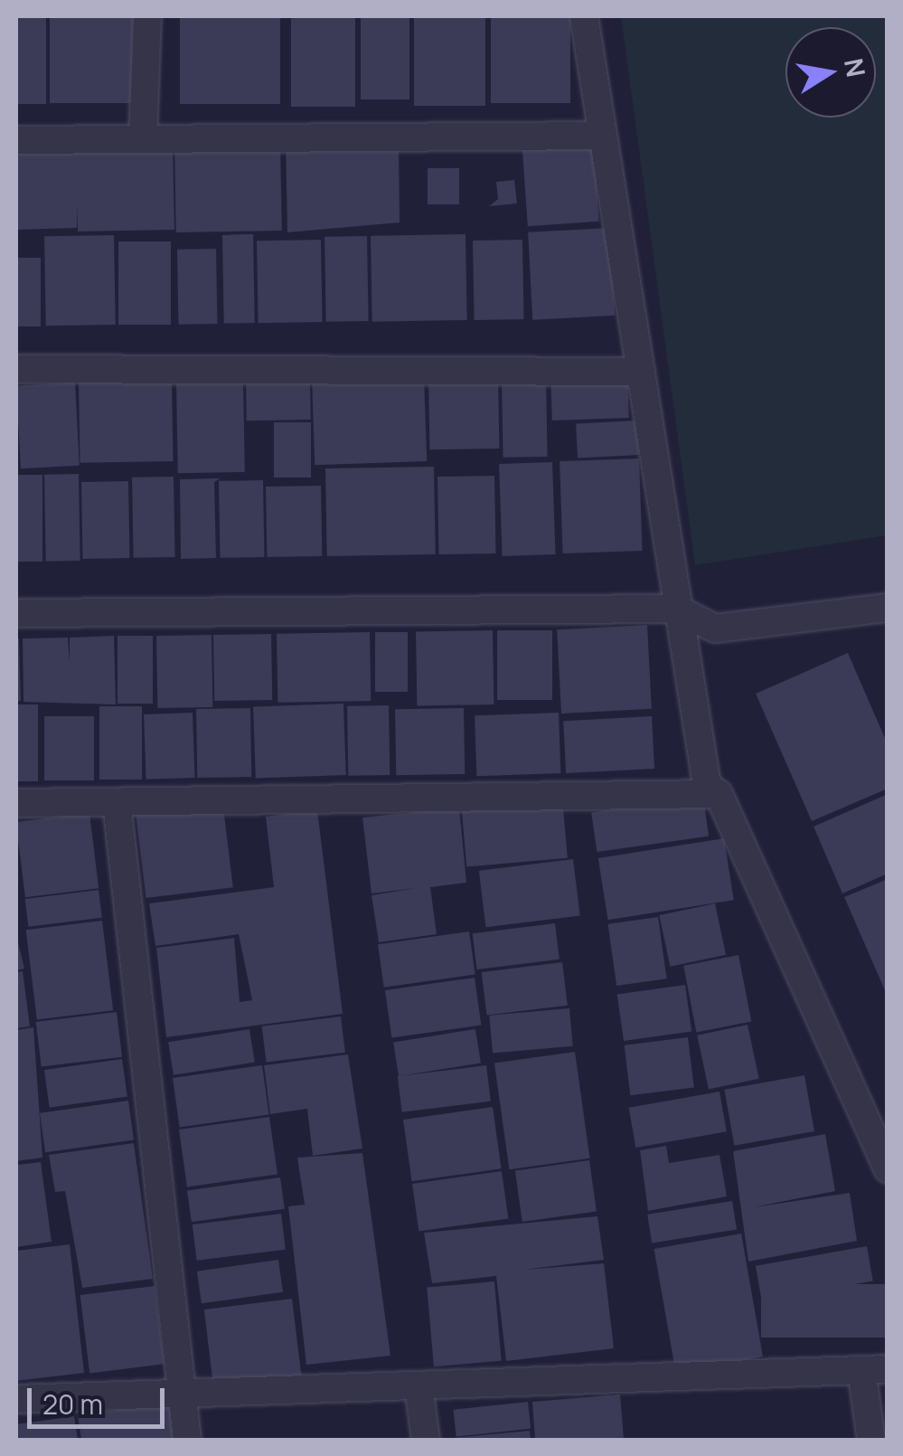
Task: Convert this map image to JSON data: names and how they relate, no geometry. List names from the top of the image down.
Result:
{
  "scale_bar": "20 m",
  "north": "right"
}
